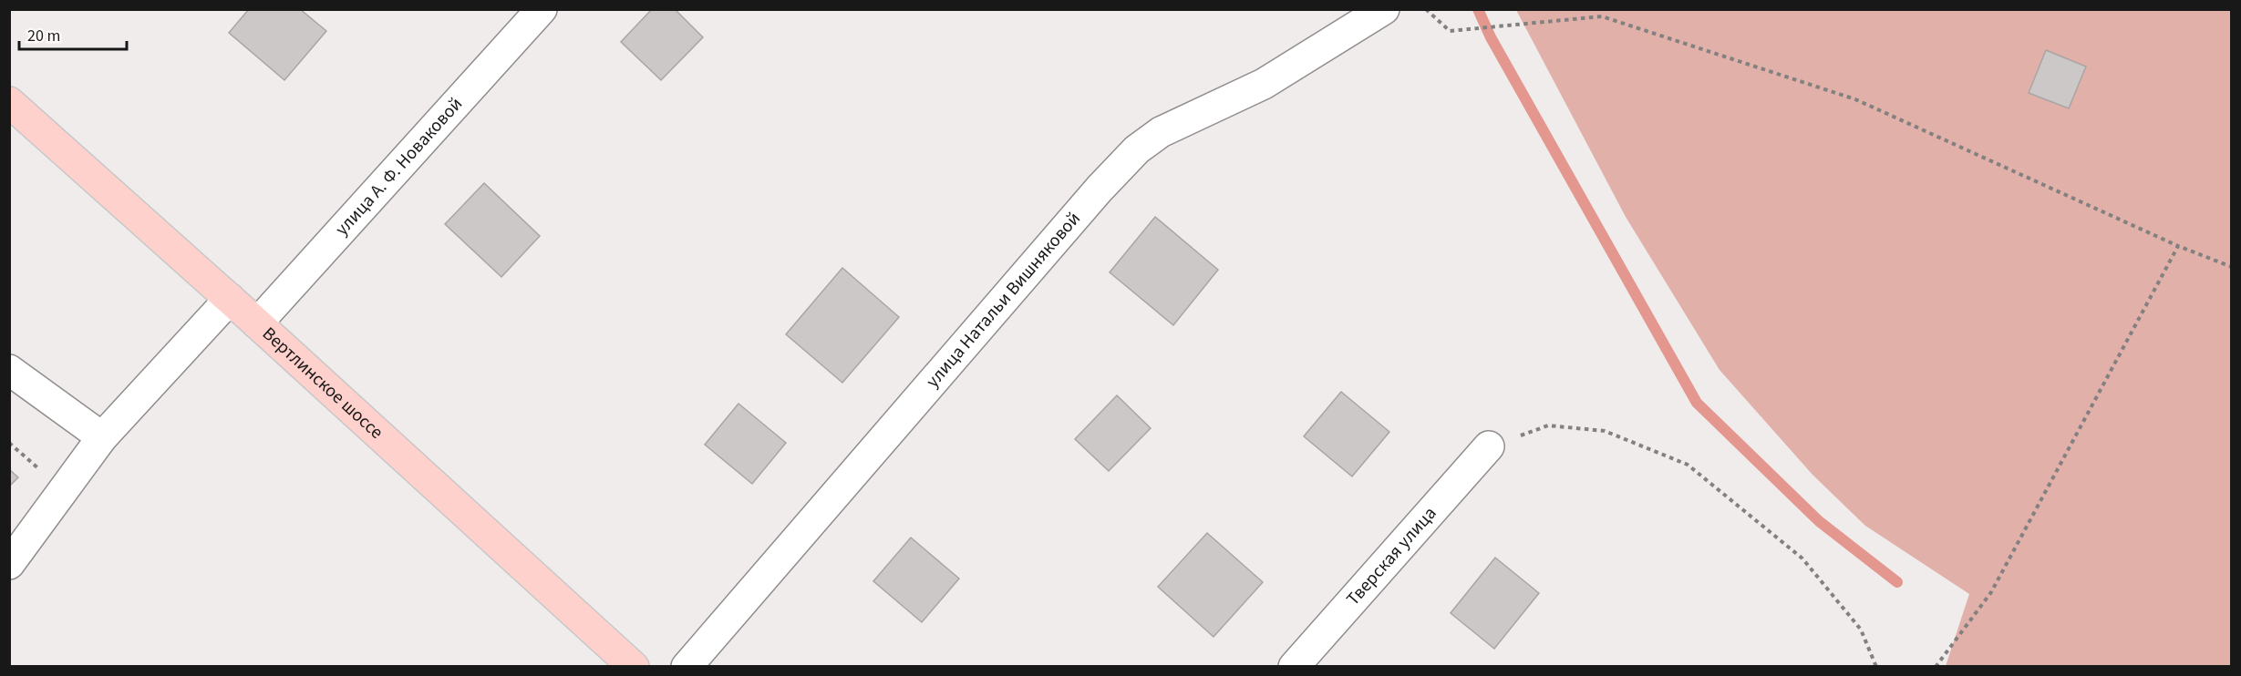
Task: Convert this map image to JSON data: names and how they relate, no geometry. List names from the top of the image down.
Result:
{
  "streets": {
    "main road": ["Вертлинское шоссе"],
    "street": ["улица А. Ф. Новаковой", "улица Натальи Вишняковой", "Тверская улица"]
  },
  "crossings": [
    ["улица А. Ф. Новаковой", "Вертлинское шоссе"]
  ],
  "scale_bar": "20 m"
}
